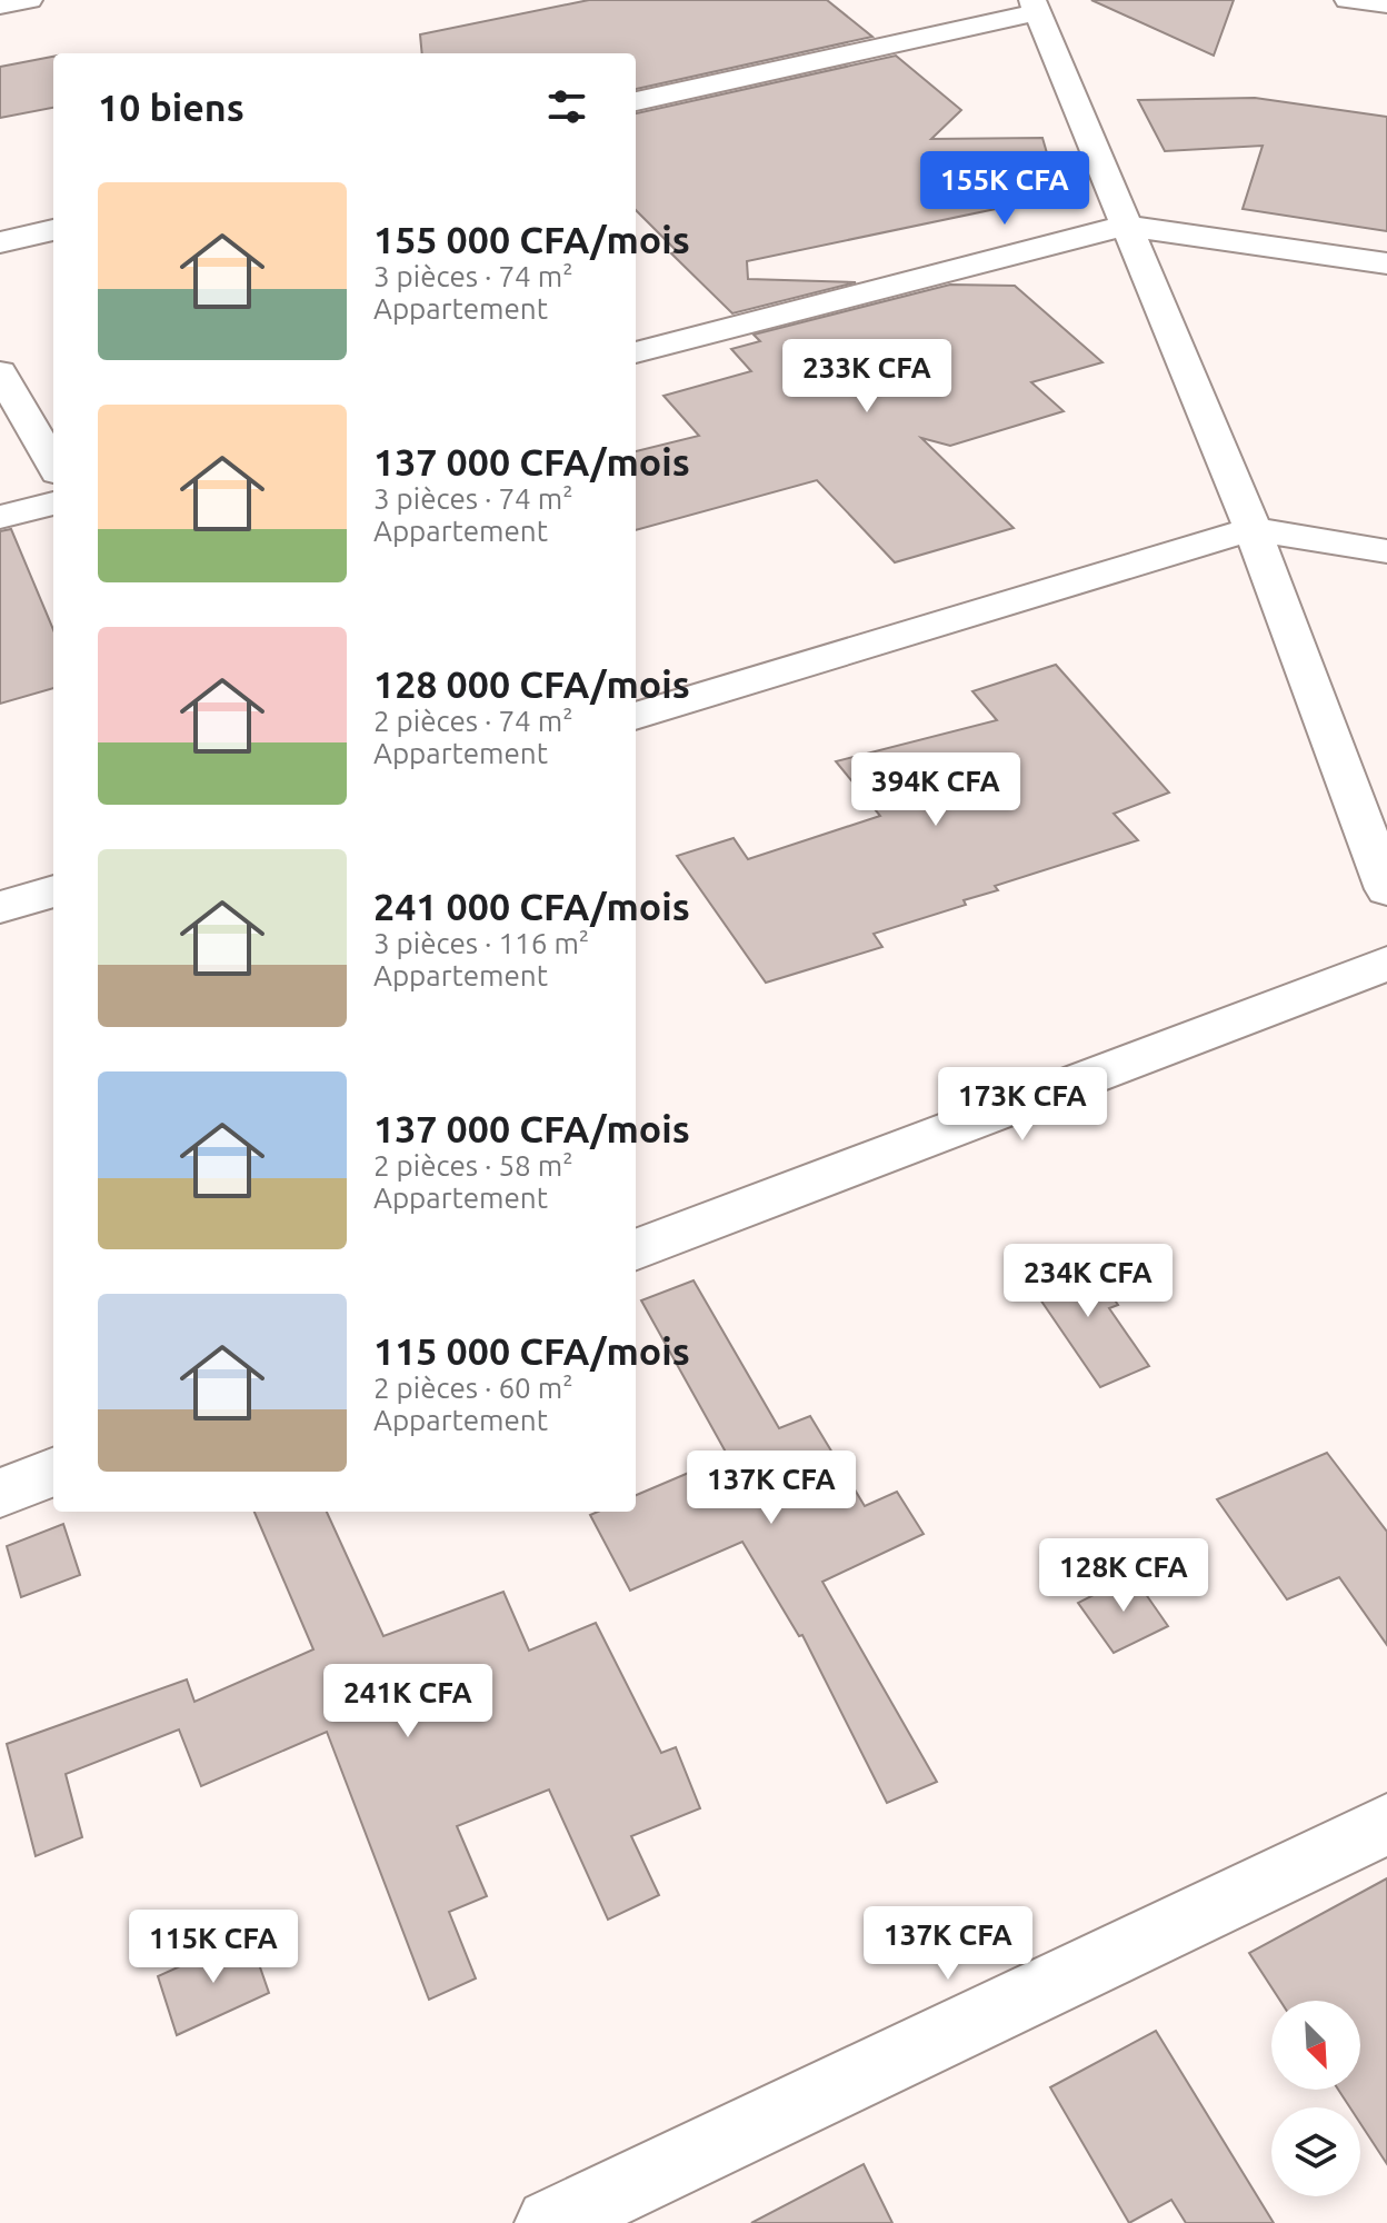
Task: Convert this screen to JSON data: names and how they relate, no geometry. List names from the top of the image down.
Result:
{
  "north": "bottom right",
  "page": {
    "heading": "10 biens",
    "price": [
      "155K CFA",
      "233K CFA",
      "394K CFA",
      "173K CFA",
      "234K CFA",
      "137K CFA",
      "128K CFA",
      "241K CFA",
      "137K CFA",
      "115K CFA"
    ],
    "list": [
      {
        "name": "155 000 CFA/mois",
        "note": "3 pièces · 74 m² · Appartement"
      },
      {
        "name": "137 000 CFA/mois",
        "note": "3 pièces · 74 m² · Appartement"
      },
      {
        "name": "128 000 CFA/mois",
        "note": "2 pièces · 74 m² · Appartement"
      },
      {
        "name": "241 000 CFA/mois",
        "note": "3 pièces · 116 m² · Appartement"
      },
      {
        "name": "137 000 CFA/mois",
        "note": "2 pièces · 58 m² · Appartement"
      },
      {
        "name": "115 000 CFA/mois",
        "note": "2 pièces · 60 m² · Appartement"
      }
    ]
  }
}
